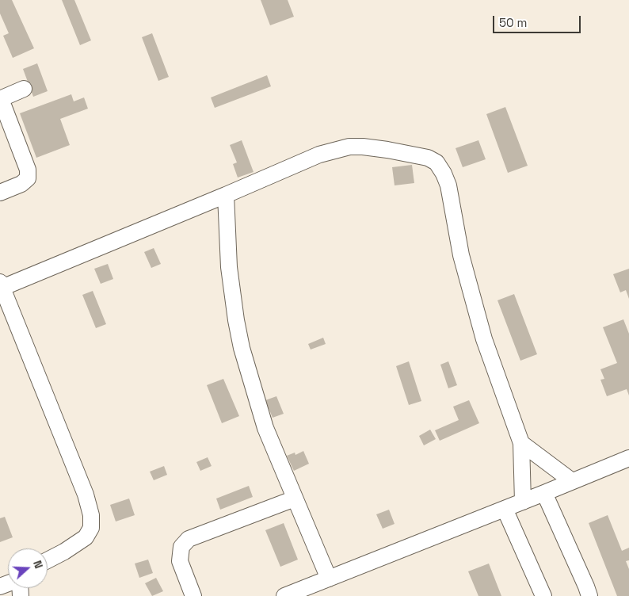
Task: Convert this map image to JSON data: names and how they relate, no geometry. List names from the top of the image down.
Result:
{
  "scale_bar": "50 m",
  "north": "right"
}
